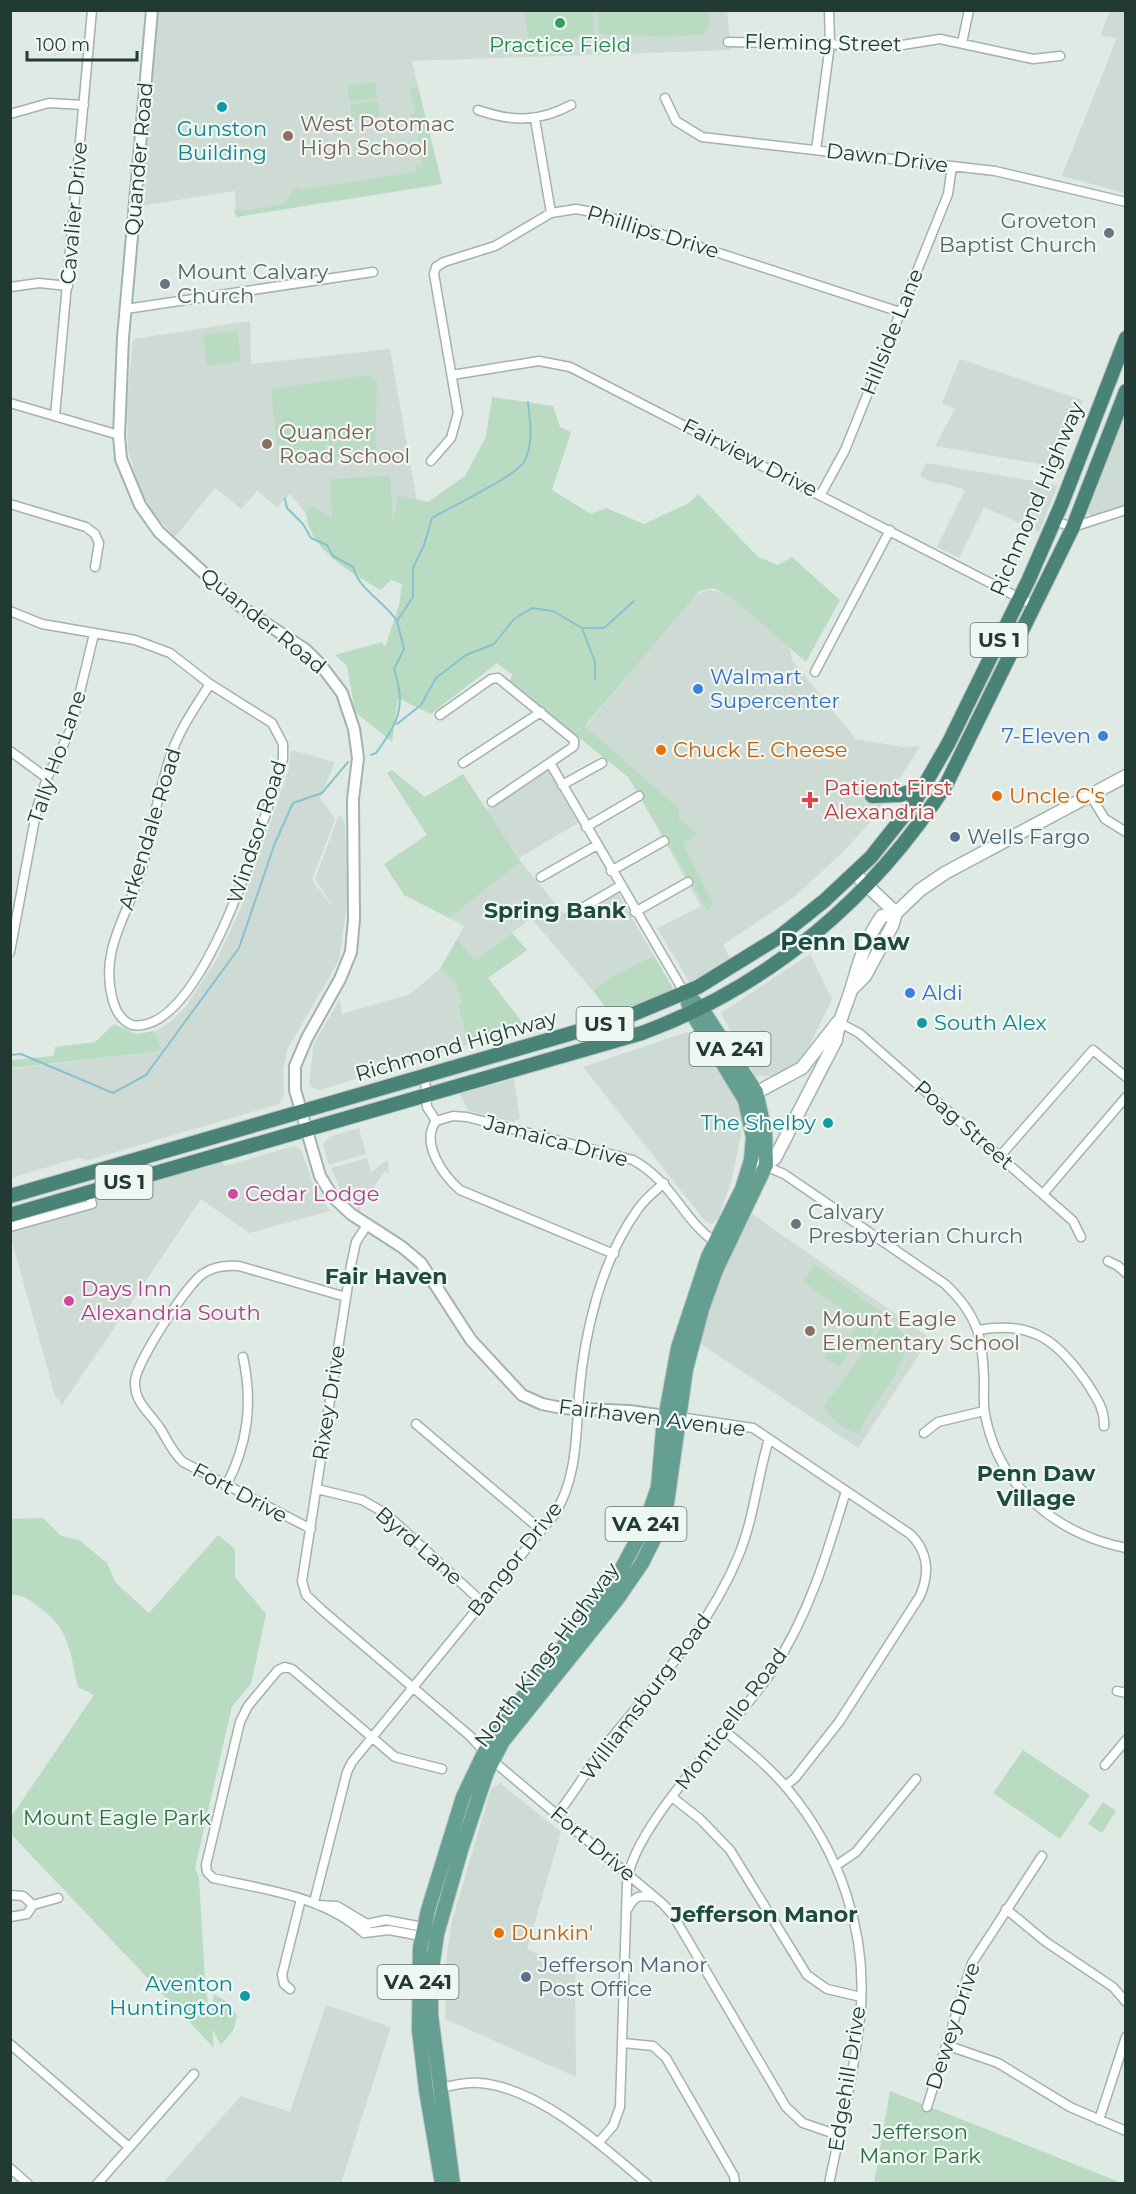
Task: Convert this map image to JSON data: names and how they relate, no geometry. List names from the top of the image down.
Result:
{
  "streets": {
    "highway": ["Richmond Highway", "US 1"],
    "main road": ["VA 241", "North Kings Highway"],
    "street": [
      "Fleming Street",
      "Dawn Drive",
      "Quander Road",
      "Cavalier Drive",
      "Phillips Drive",
      "Hillside Lane",
      "Fairview Drive",
      "Tally Ho Lane",
      "Arkendale Road",
      "Windsor Road",
      "Poag Street",
      "Jamaica Drive",
      "Rixey Drive",
      "Fairhaven Avenue",
      "Fort Drive",
      "Byrd Lane",
      "Bangor Drive",
      "Williamsburg Road",
      "Monticello Road",
      "Dewey Drive",
      "Edgehill Drive"
    ]
  },
  "crossings": [
    ["Dawn Drive", "Hillside Lane"],
    ["Quander Road", "Richmond Highway"],
    ["Quander Road", "Fairhaven Avenue"],
    ["Phillips Drive", "Hillside Lane"],
    ["Phillips Drive", "Fairview Drive"],
    ["Hillside Lane", "Fairview Drive"],
    ["Fairview Drive", "Richmond Highway"],
    ["Richmond Highway", "Fairhaven Avenue"],
    ["Richmond Highway", "North Kings Highway"],
    ["Tally Ho Lane", "Windsor Road"],
    ["Arkendale Road", "Windsor Road"],
    ["Poag Street", "North Kings Highway"],
    ["Jamaica Drive", "Bangor Drive"],
    ["Jamaica Drive", "North Kings Highway"],
    ["Rixey Drive", "Fairhaven Avenue"],
    ["Rixey Drive", "Fort Drive"],
    ["Rixey Drive", "Byrd Lane"],
    ["Fairhaven Avenue", "Bangor Drive"],
    ["Fairhaven Avenue", "North Kings Highway"],
    ["Fairhaven Avenue", "Williamsburg Road"],
    ["Fairhaven Avenue", "Monticello Road"],
    ["Fairhaven Avenue", "Edgehill Drive"],
    ["Fort Drive", "Bangor Drive"],
    ["Fort Drive", "North Kings Highway"],
    ["Fort Drive", "Williamsburg Road"],
    ["Fort Drive", "Monticello Road"],
    ["Fort Drive", "Edgehill Drive"],
    ["Byrd Lane", "Bangor Drive"],
    ["Monticello Road", "Edgehill Drive"]
  ],
  "districts": [
    "Spring Bank",
    "Penn Daw",
    "Fair Haven",
    "Penn Daw Village",
    "Jefferson Manor"
  ],
  "parks": ["Mount Eagle Park", "Jefferson Manor Park"],
  "places": {
    "other": [
      "Practice Field",
      "Gunston Building",
      "West Potomac High School",
      "Groveton Baptist Church",
      "Mount Calvary Church",
      "Quander Road School",
      "Walmart Supercenter",
      "7-Eleven",
      "Chuck E. Cheese",
      "Uncle C's",
      "Wells Fargo",
      "Aldi",
      "South Alex",
      "The Shelby",
      "Cedar Lodge",
      "Calvary Presbyterian Church",
      "Days Inn Alexandria South",
      "Mount Eagle Elementary School",
      "Dunkin'",
      "Jefferson Manor Post Office",
      "Aventon Huntington"
    ],
    "health": ["Patient First Alexandria"]
  },
  "scale_bar": "100 m"
}
